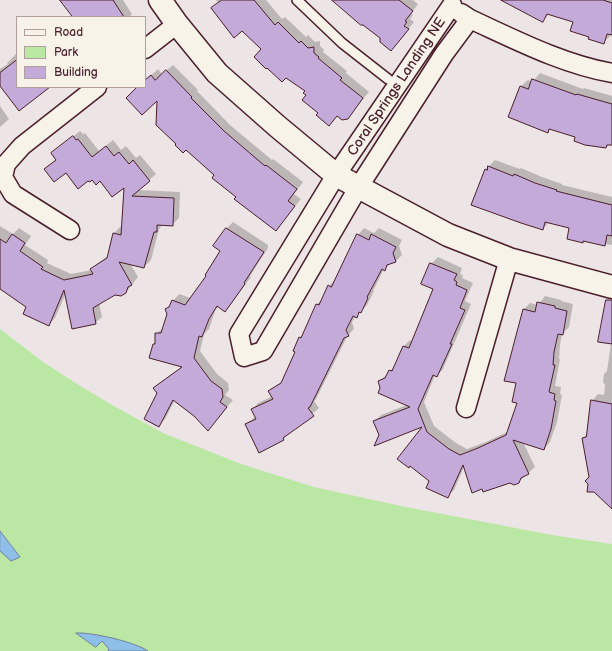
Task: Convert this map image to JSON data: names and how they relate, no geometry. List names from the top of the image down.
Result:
{
  "streets": {
    "street": ["Coral Springs Landing NE"]
  },
  "legend": ["Road", "Park", "Building"]
}
